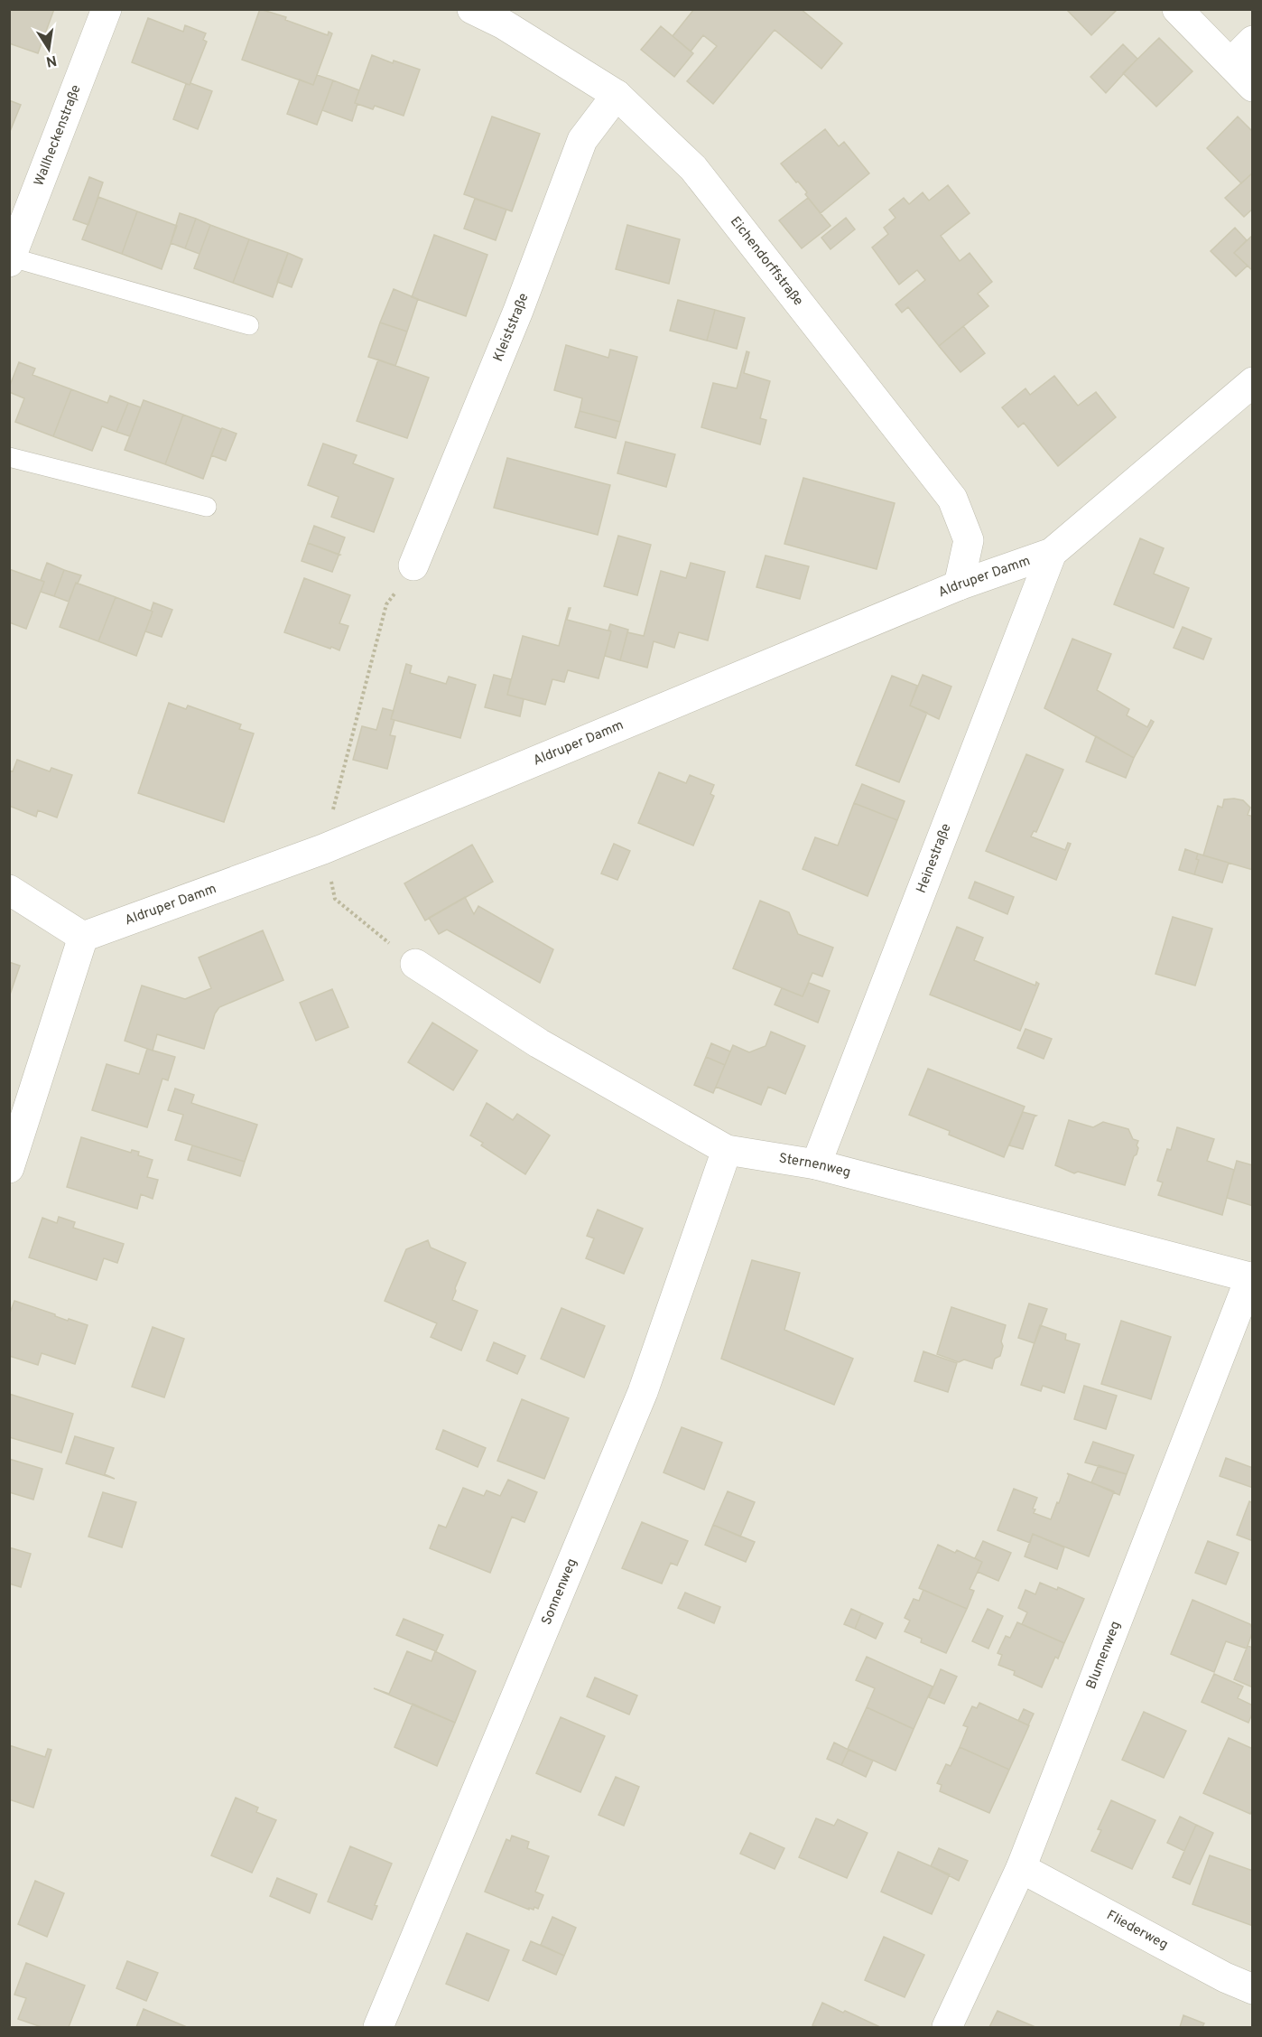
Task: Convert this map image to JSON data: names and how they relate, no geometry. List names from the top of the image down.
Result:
{
  "streets": {
    "street": [
      "Wallheckenstraße",
      "Eichendorffstraße",
      "Kleiststraße",
      "Aldruper Damm",
      "Heinestraße",
      "Sternenweg",
      "Sonnenweg",
      "Blumenweg",
      "Fliederweg"
    ]
  },
  "crossings": [
    ["Eichendorffstraße", "Kleiststraße"],
    ["Eichendorffstraße", "Aldruper Damm"],
    ["Aldruper Damm", "Heinestraße"],
    ["Heinestraße", "Sternenweg"],
    ["Sternenweg", "Sonnenweg"],
    ["Sternenweg", "Blumenweg"],
    ["Blumenweg", "Fliederweg"]
  ],
  "north": "bottom"
}
